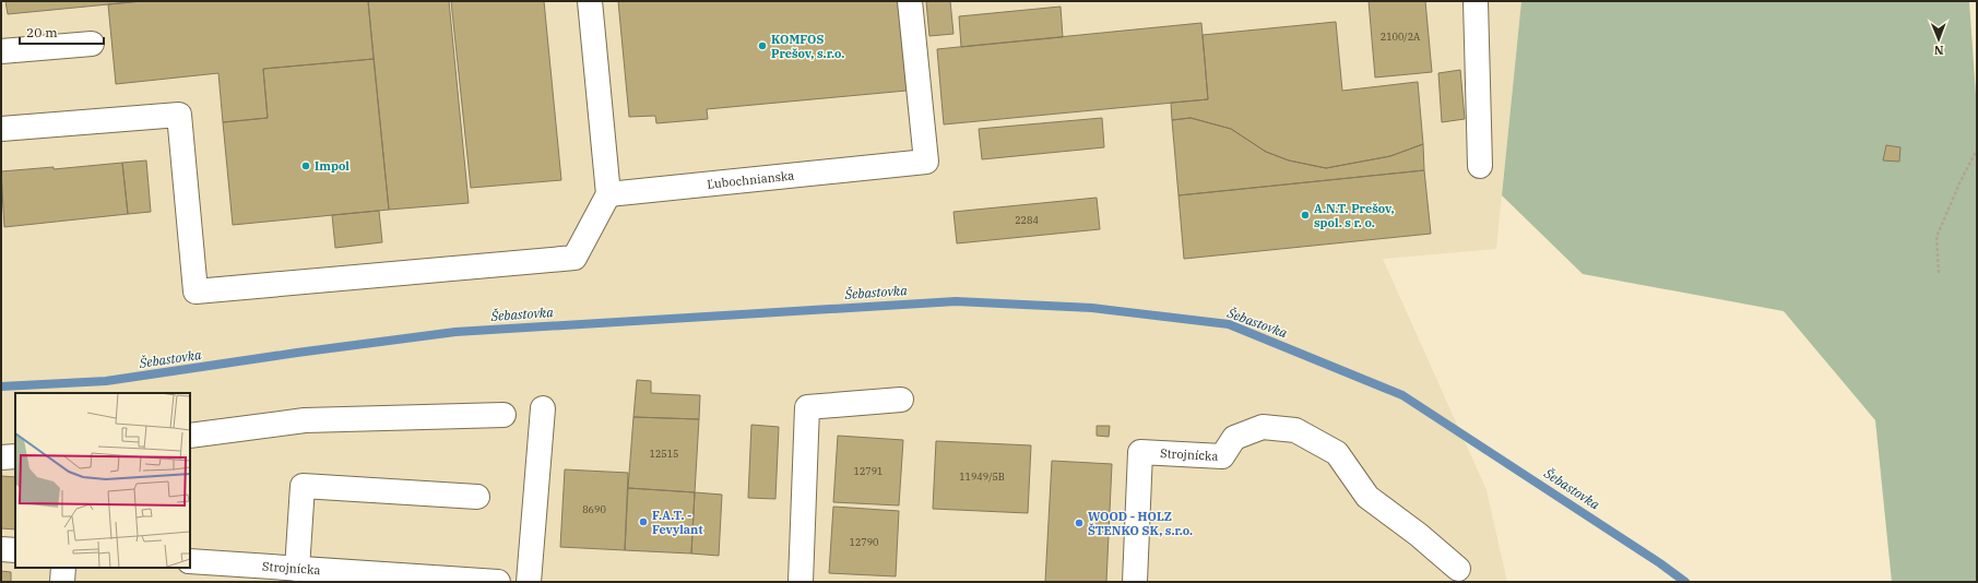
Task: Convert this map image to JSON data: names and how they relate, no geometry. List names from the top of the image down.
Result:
{
  "streets": {
    "lane": ["Ľubochnianska", "Strojnícka"]
  },
  "water": ["Šebastovka"],
  "places": [
    "KOMFOS Prešov, s.r.o.",
    "Impol",
    "A.N.T. Prešov, spol. s r. o.",
    "F.A.T. - Fevylant",
    "WOOD - HOLZ ŠTENKO SK, s.r.o."
  ],
  "house_numbers": [
    "2100/2A",
    "2284",
    "12515",
    "12791",
    "11949/5B",
    "8690",
    "12790"
  ],
  "scale_bar": "20 m",
  "north": "bottom"
}
